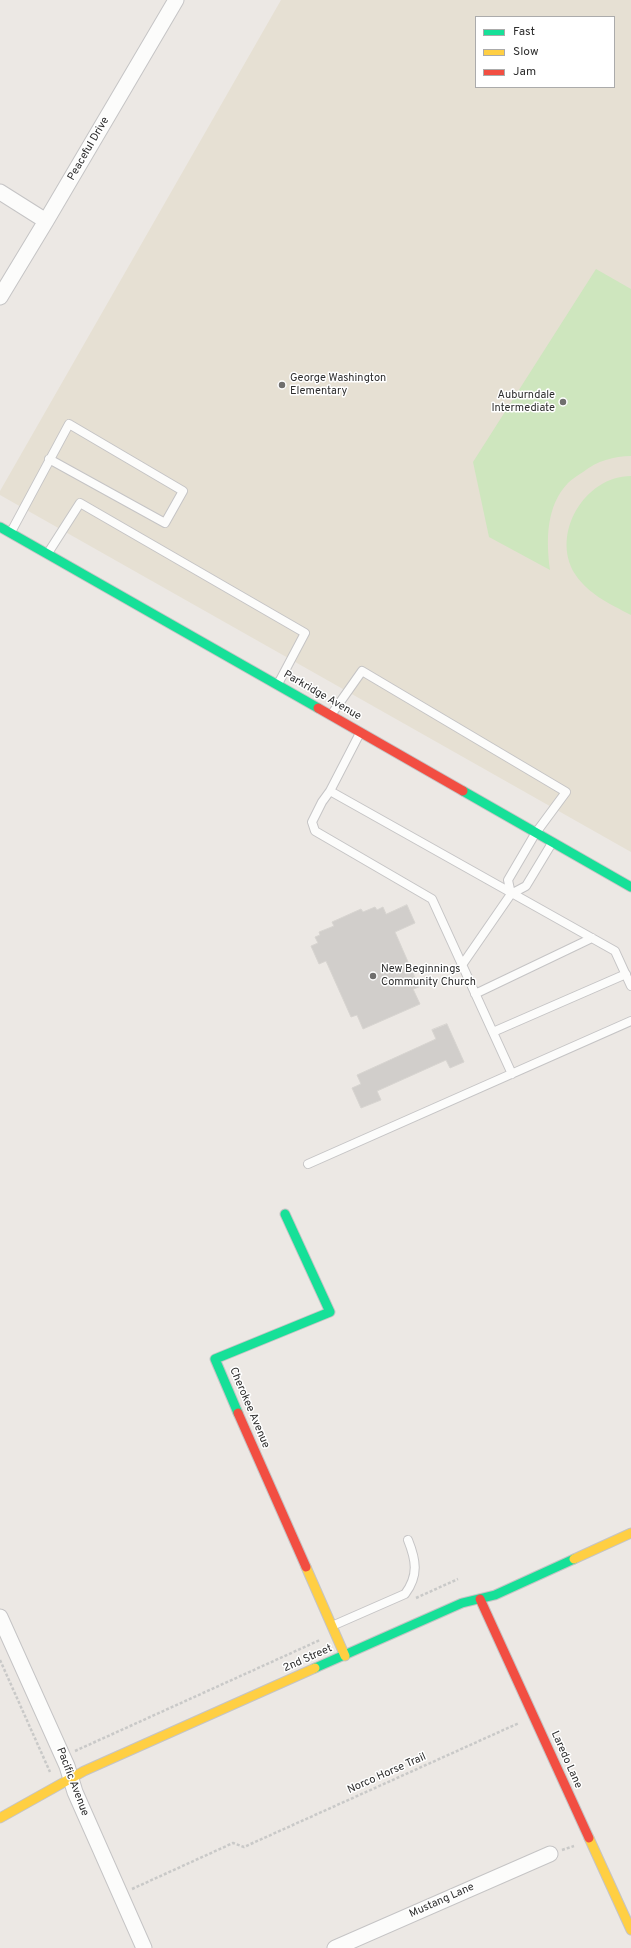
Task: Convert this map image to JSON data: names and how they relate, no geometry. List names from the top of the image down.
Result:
{
  "streets": {
    "street": [
      "Peaceful Drive",
      "Parkridge Avenue",
      "Cherokee Avenue",
      "2nd Street",
      "Laredo Lane",
      "Pacific Avenue",
      "Mustang Lane"
    ],
    "path": ["Norco Horse Trail"]
  },
  "crossings": [
    ["Cherokee Avenue", "2nd Street"],
    ["2nd Street", "Laredo Lane"],
    ["2nd Street", "Pacific Avenue"],
    ["Norco Horse Trail", "Pacific Avenue"]
  ],
  "places": ["George Washington Elementary", "Auburndale Intermediate", "New Beginnings Community Church"],
  "legend": ["Fast", "Slow", "Jam"]
}
